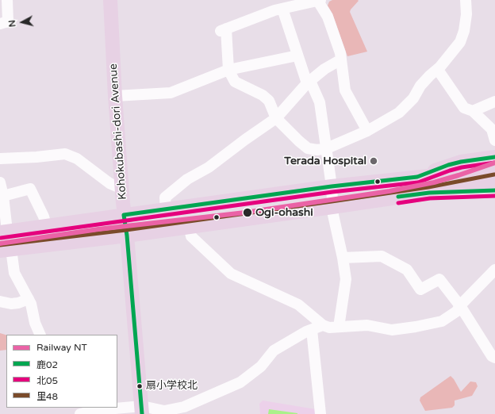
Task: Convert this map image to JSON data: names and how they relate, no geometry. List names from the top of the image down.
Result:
{
  "streets": {
    "main road": ["Kohokubashi-dori Avenue"]
  },
  "places": ["Terada Hospital", "Ogi-ohashi", "扇小学校北"],
  "lines": [
    "transit line 鹿02",
    "rail line NT",
    "transit line 北05",
    "transit line 里48"
  ],
  "legend": [
    "Railway NT",
    "鹿02",
    "北05",
    "里48"
  ],
  "north": "left"
}
